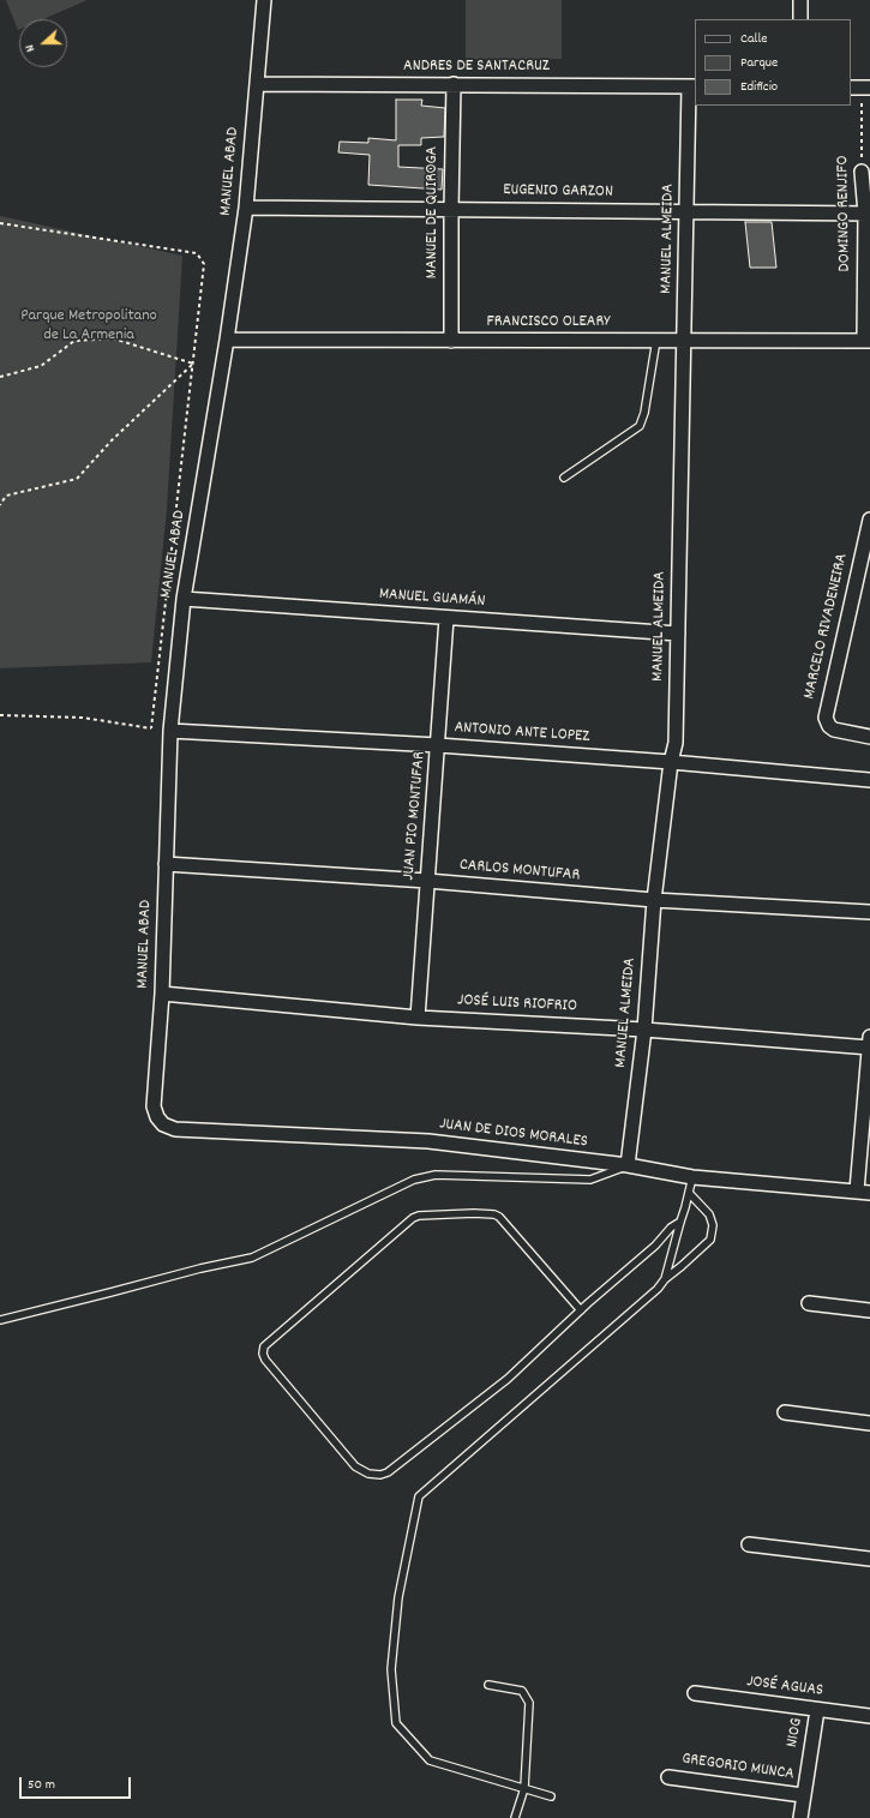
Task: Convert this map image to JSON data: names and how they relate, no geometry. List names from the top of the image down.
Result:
{
  "streets": {
    "street": [
      "ANDRES DE SANTACRUZ",
      "MANUEL ABAD",
      "EUGENIO GARZON",
      "MANUEL DE QUIROGA",
      "DOMINGO RENJIFO",
      "MANUEL ALMEIDA",
      "FRANCISCO OLEARY",
      "MANUEL GUAMÁN",
      "MARCELO RIVADENEIRA",
      "ANTONIO ANTE LOPEZ",
      "JUAN PIO MONTUFAR",
      "CARLOS MONTUFAR",
      "JOSÉ LUIS RIOFRIO",
      "JUAN DE DIOS MORALES",
      "JOSÉ AGUAS",
      "N10G",
      "GREGORIO MUNCA"
    ]
  },
  "crossings": [
    ["ANDRES DE SANTACRUZ", "MANUEL ABAD"],
    ["ANDRES DE SANTACRUZ", "MANUEL DE QUIROGA"],
    ["ANDRES DE SANTACRUZ", "MANUEL ALMEIDA"],
    ["MANUEL ABAD", "EUGENIO GARZON"],
    ["MANUEL ABAD", "FRANCISCO OLEARY"],
    ["MANUEL ABAD", "MANUEL GUAMÁN"],
    ["MANUEL ABAD", "ANTONIO ANTE LOPEZ"],
    ["MANUEL ABAD", "CARLOS MONTUFAR"],
    ["MANUEL ABAD", "JOSÉ LUIS RIOFRIO"],
    ["MANUEL ABAD", "JUAN DE DIOS MORALES"],
    ["EUGENIO GARZON", "MANUEL DE QUIROGA"],
    ["EUGENIO GARZON", "DOMINGO RENJIFO"],
    ["EUGENIO GARZON", "MANUEL ALMEIDA"],
    ["MANUEL DE QUIROGA", "FRANCISCO OLEARY"],
    ["DOMINGO RENJIFO", "FRANCISCO OLEARY"],
    ["MANUEL ALMEIDA", "FRANCISCO OLEARY"],
    ["MANUEL ALMEIDA", "MANUEL GUAMÁN"],
    ["MANUEL ALMEIDA", "ANTONIO ANTE LOPEZ"],
    ["MANUEL ALMEIDA", "CARLOS MONTUFAR"],
    ["MANUEL ALMEIDA", "JOSÉ LUIS RIOFRIO"],
    ["MANUEL ALMEIDA", "JUAN DE DIOS MORALES"],
    ["MANUEL GUAMÁN", "JUAN PIO MONTUFAR"],
    ["ANTONIO ANTE LOPEZ", "JUAN PIO MONTUFAR"],
    ["JUAN PIO MONTUFAR", "CARLOS MONTUFAR"],
    ["JUAN PIO MONTUFAR", "JOSÉ LUIS RIOFRIO"],
    ["JOSÉ AGUAS", "N10G"],
    ["N10G", "GREGORIO MUNCA"]
  ],
  "parks": ["Parque Metropolitano de La Armenia"],
  "legend": ["Calle", "Parque", "Edificio"],
  "scale_bar": "50 m",
  "north": "left"
}
